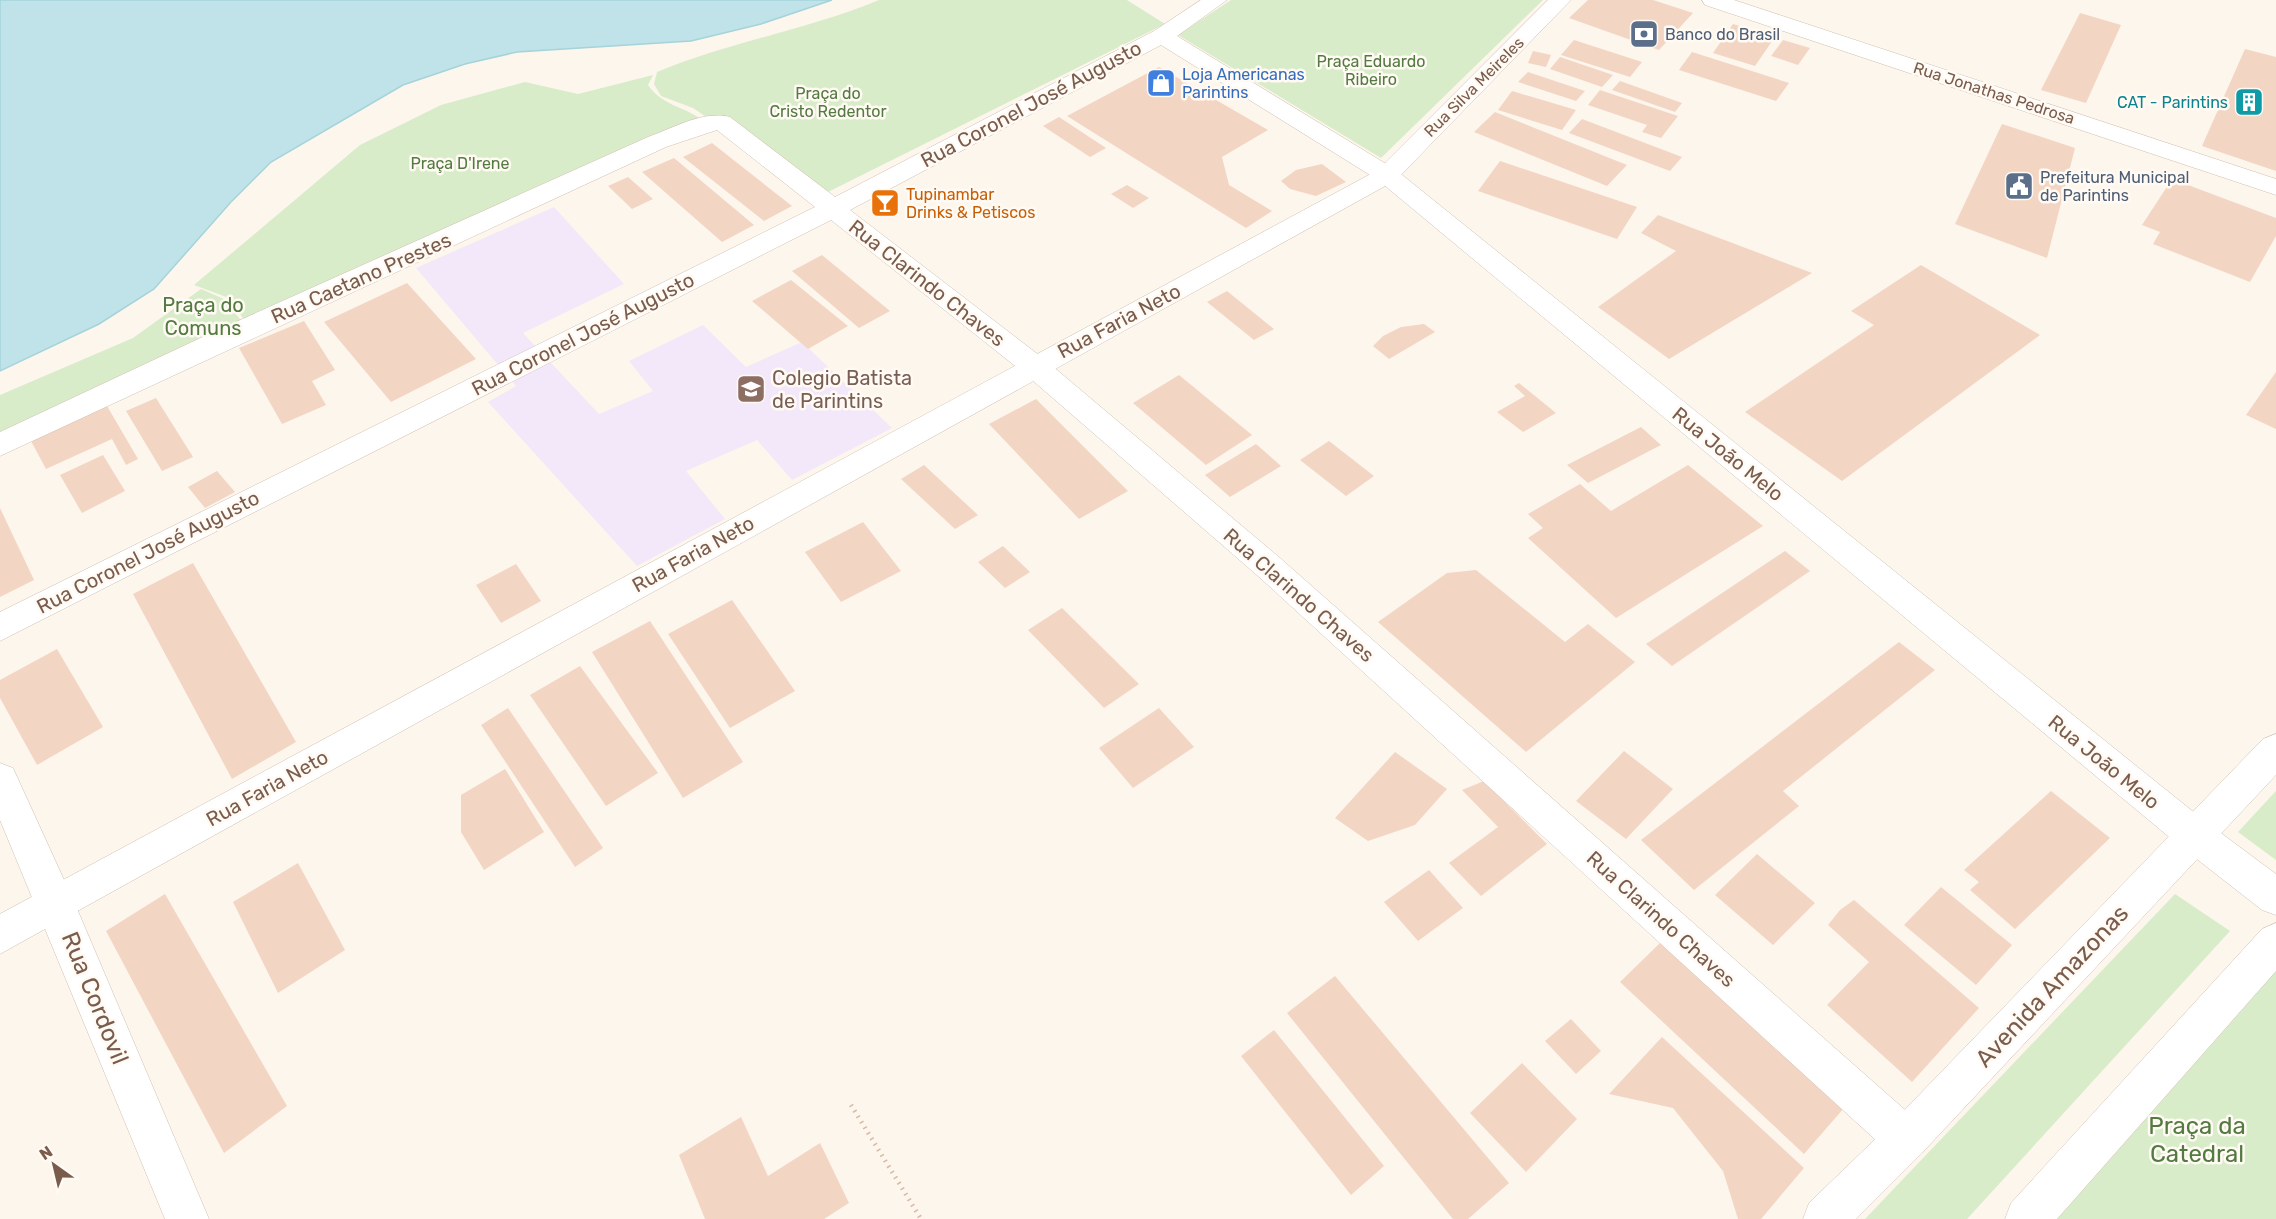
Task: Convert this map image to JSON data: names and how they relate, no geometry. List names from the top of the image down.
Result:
{
  "streets": {
    "street": [
      "Rua Silva Meireles",
      "Rua Jonathas Pedrosa",
      "Rua Coronel José Augusto",
      "Rua Caetano Prestes",
      "Rua Clarindo Chaves",
      "Rua Faria Neto",
      "Rua João Melo",
      "Avenida Amazonas",
      "Rua Cordovil"
    ]
  },
  "crossings": [
    ["Rua Silva Meireles", "Rua Faria Neto"],
    ["Rua Silva Meireles", "Rua João Melo"],
    ["Rua Coronel José Augusto", "Rua Clarindo Chaves"],
    ["Rua Coronel José Augusto", "Rua João Melo"],
    ["Rua Caetano Prestes", "Rua Clarindo Chaves"],
    ["Rua Clarindo Chaves", "Rua Faria Neto"],
    ["Rua Clarindo Chaves", "Avenida Amazonas"],
    ["Rua Faria Neto", "Rua João Melo"],
    ["Rua Faria Neto", "Rua Cordovil"],
    ["Rua João Melo", "Avenida Amazonas"]
  ],
  "parks": [
    "Praça Eduardo Ribeiro",
    "Praça do Cristo Redentor",
    "Praça D'Irene",
    "Praça do Comuns",
    "Praça da Catedral"
  ],
  "places": {
    "bank": ["Banco do Brasil"],
    "shop": ["Loja Americanas Parintins"],
    "building": ["CAT - Parintins"],
    "public building": ["Prefeitura Municipal de Parintins"],
    "bar": ["Tupinambar Drinks & Petiscos"],
    "school or university": ["Colegio Batista de Parintins"]
  },
  "north": "top left"
}
